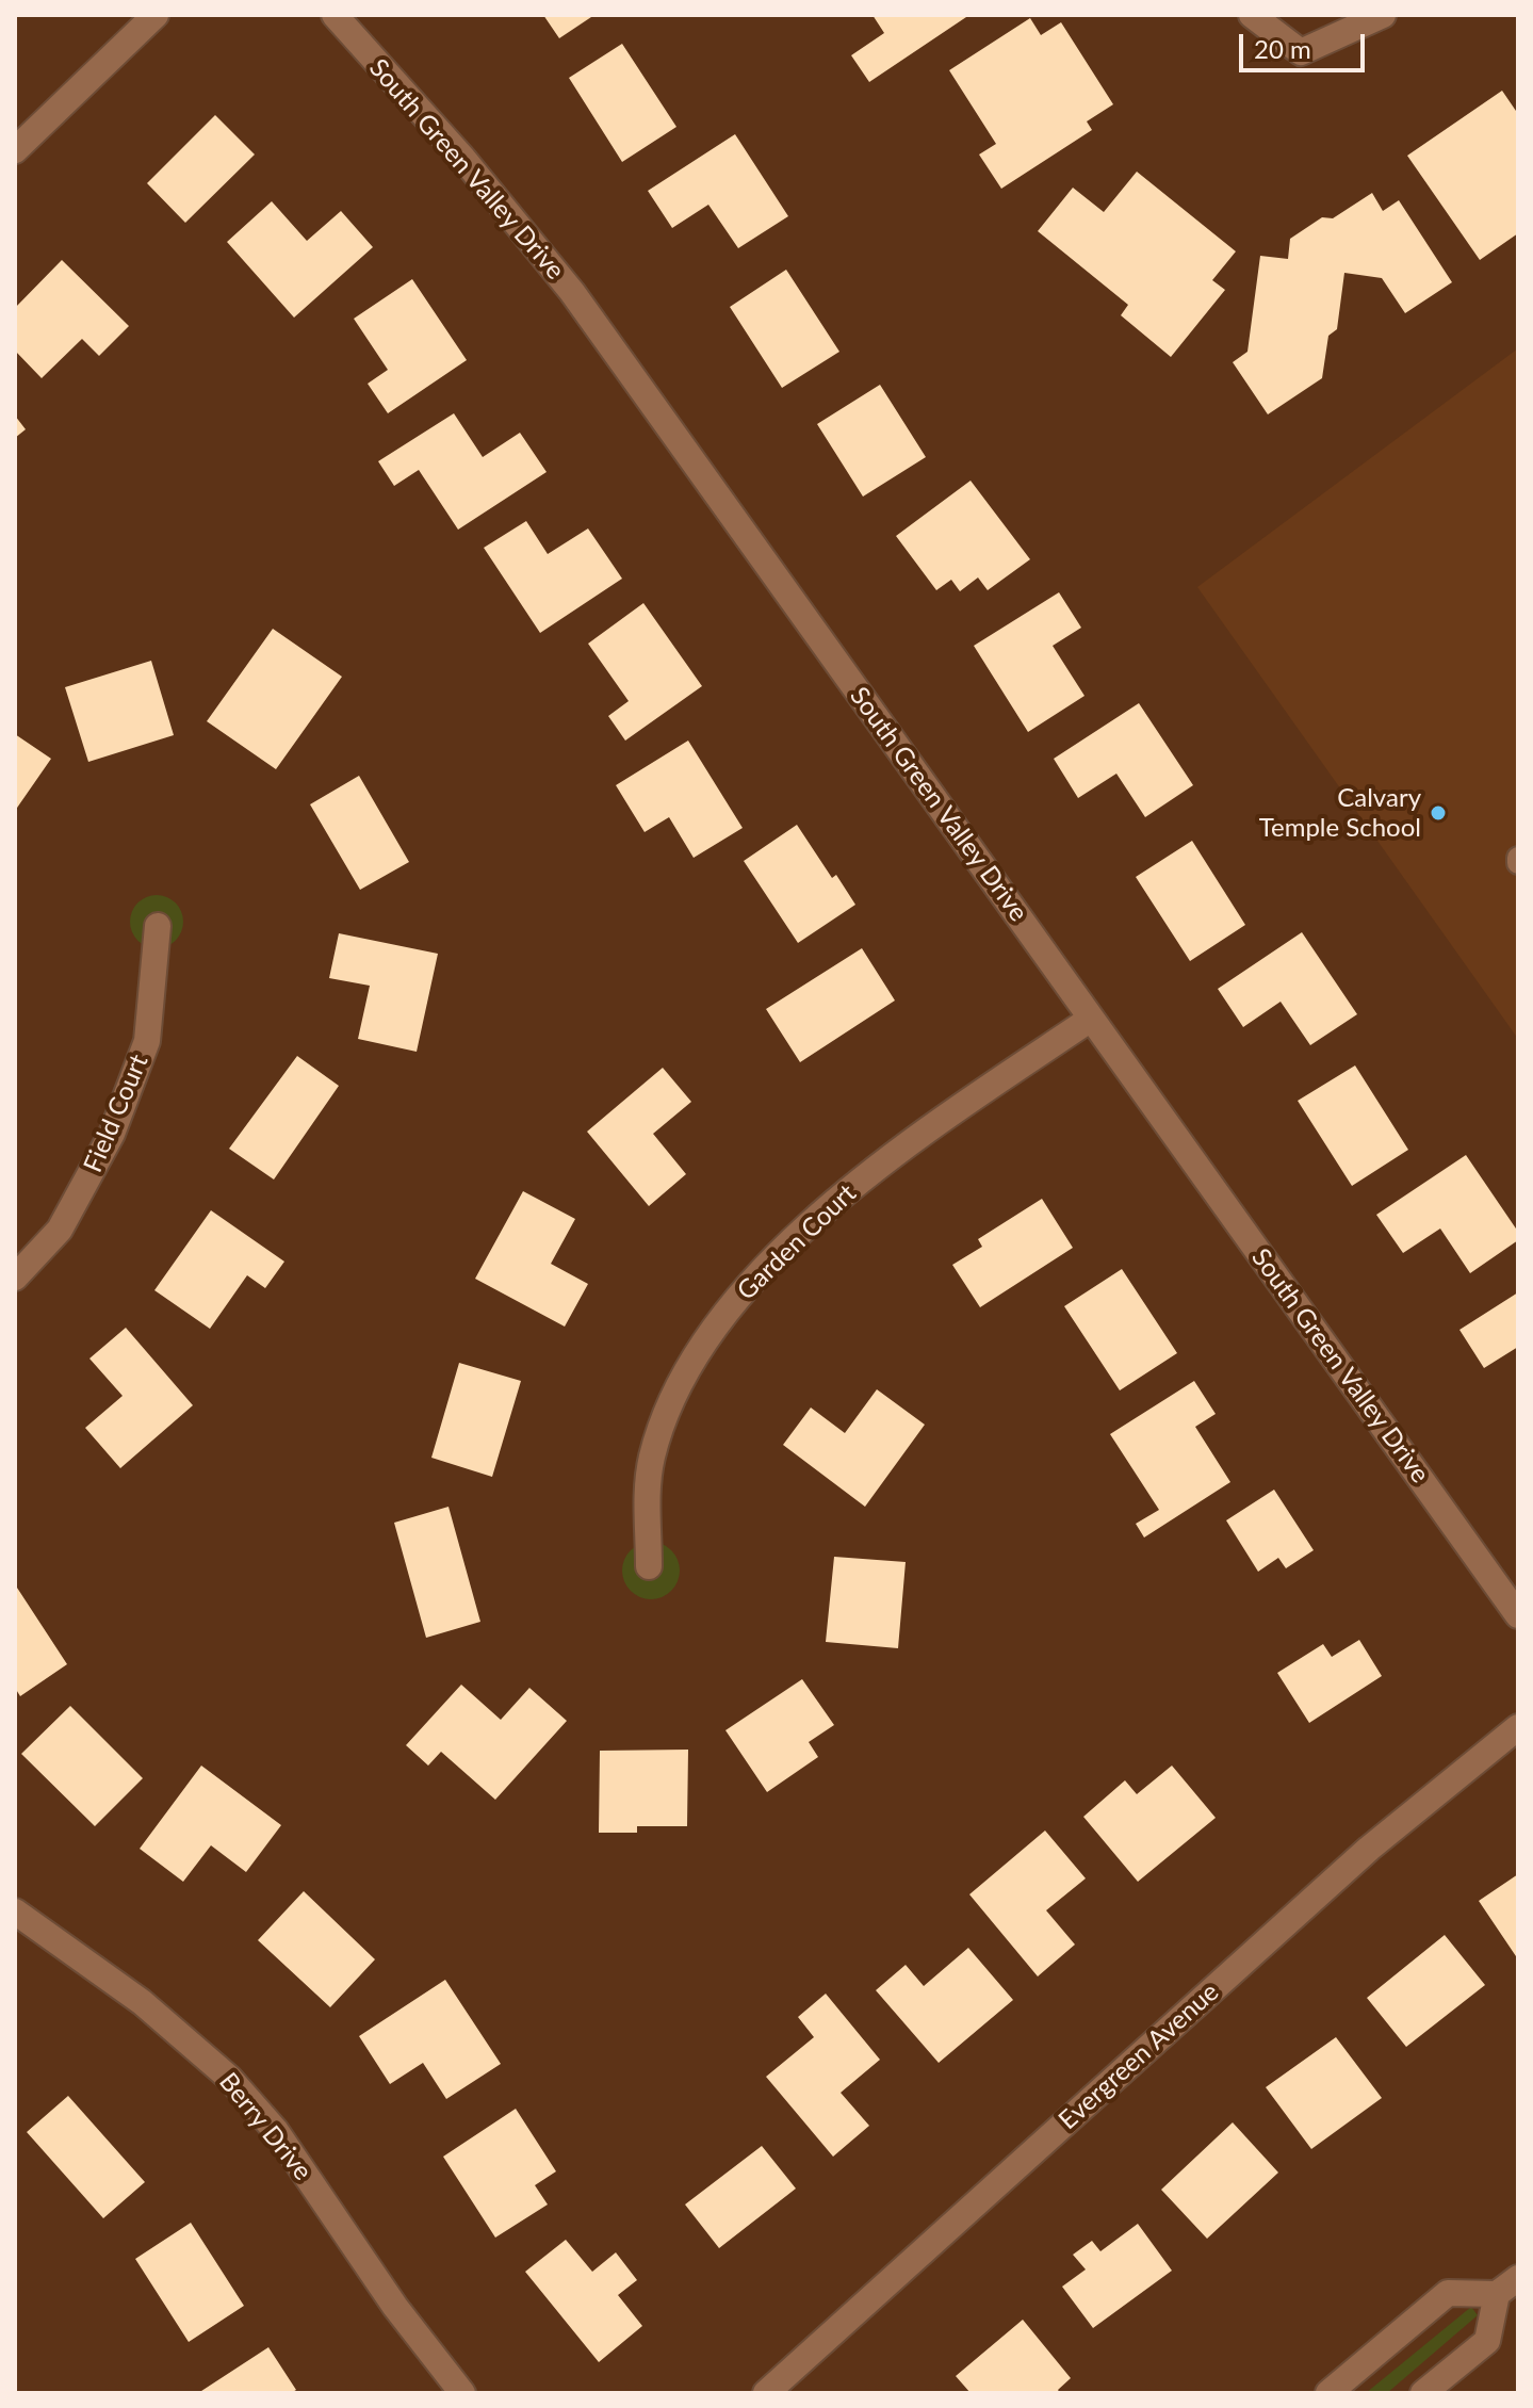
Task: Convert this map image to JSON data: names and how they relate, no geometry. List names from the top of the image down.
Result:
{
  "streets": {
    "street": [
      "South Green Valley Drive",
      "Field Court",
      "Garden Court",
      "Evergreen Avenue",
      "Berry Drive"
    ]
  },
  "crossings": [
    ["South Green Valley Drive", "Garden Court"]
  ],
  "places": ["Calvary Temple School"],
  "scale_bar": "20 m"
}
